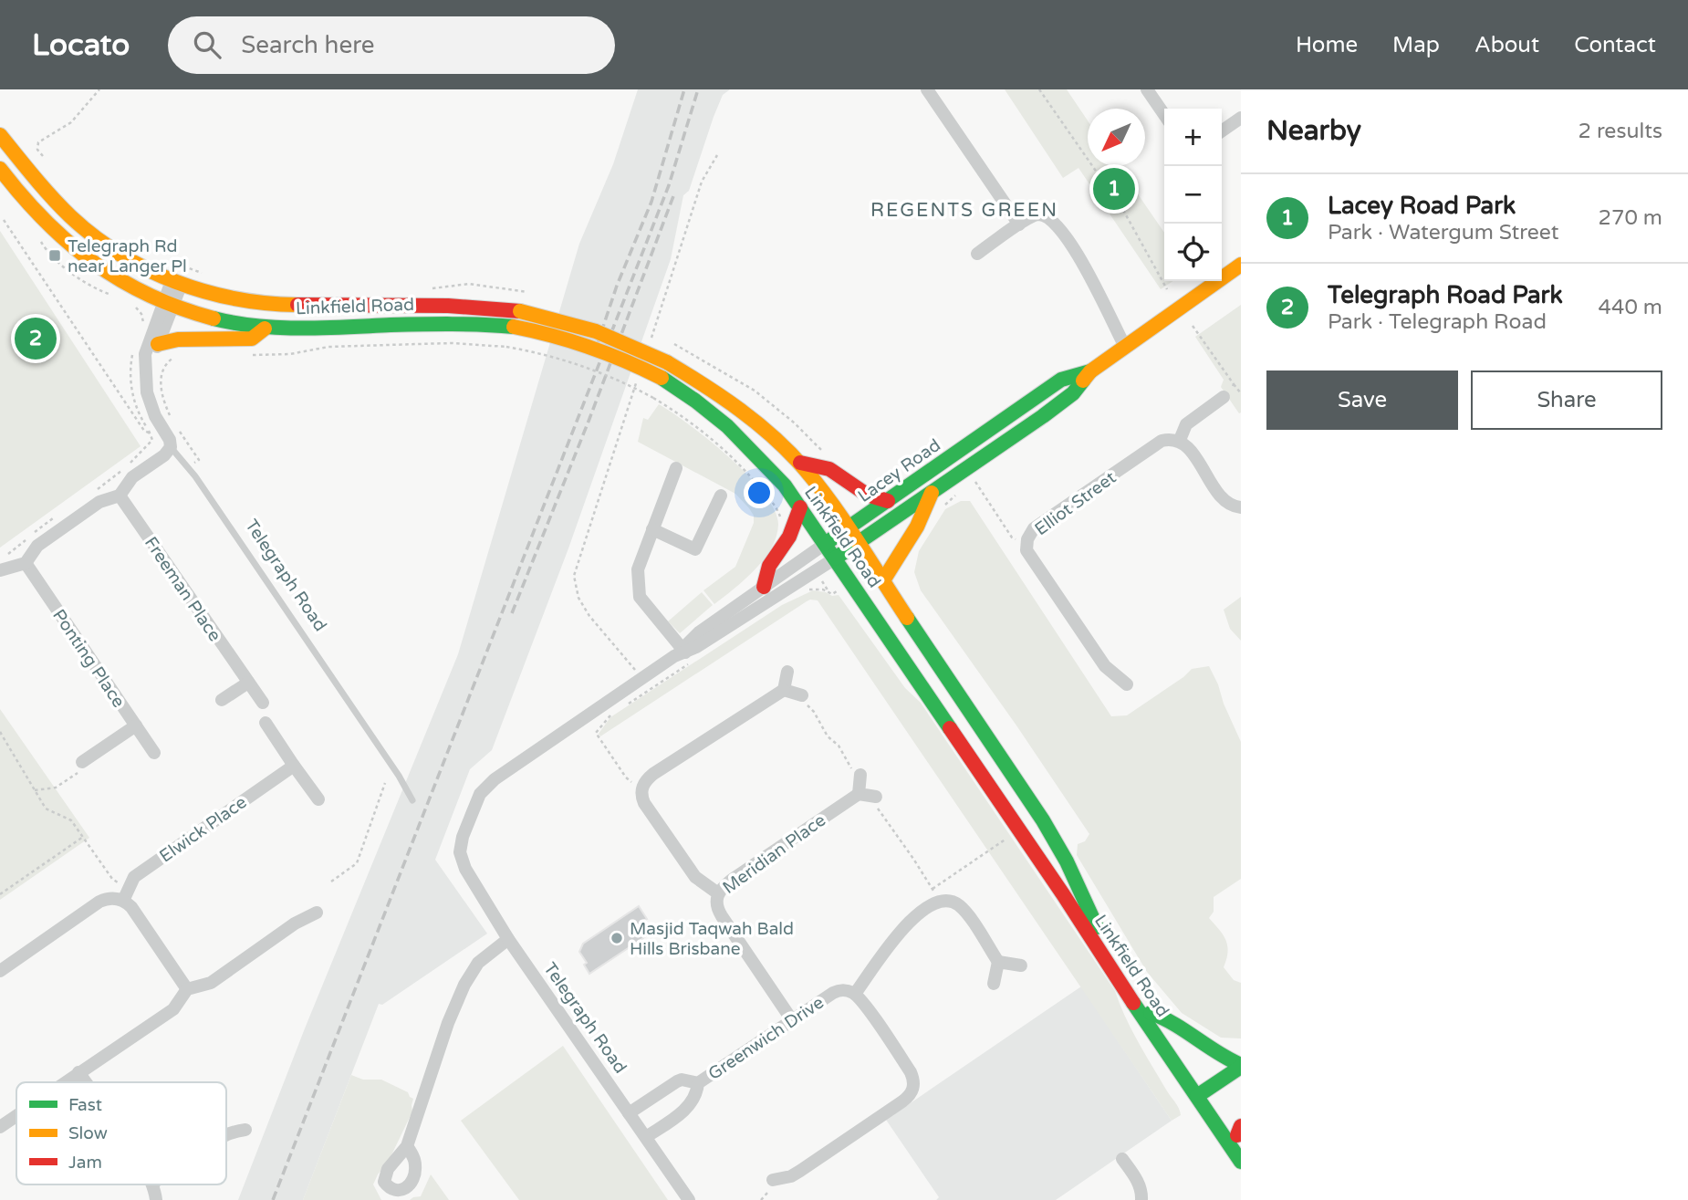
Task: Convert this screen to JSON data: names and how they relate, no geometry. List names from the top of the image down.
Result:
{
  "streets": {
    "main road": ["Linkfield Road", "Lacey Road"],
    "street": [
      "Elliot Street",
      "Telegraph Road",
      "Freeman Place",
      "Ponting Place",
      "Elwick Place",
      "Meridian Place",
      "Greenwich Drive"
    ]
  },
  "crossings": [
    ["Linkfield Road", "Lacey Road"],
    ["Linkfield Road", "Telegraph Road"],
    ["Lacey Road", "Telegraph Road"],
    ["Telegraph Road", "Greenwich Drive"],
    ["Meridian Place", "Greenwich Drive"]
  ],
  "districts": ["REGENTS GREEN"],
  "places": {
    "transit": ["Telegraph Rd near Langer Pl"],
    "other": ["Masjid Taqwah Bald Hills Brisbane"]
  },
  "legend": ["Fast", "Slow", "Jam"],
  "north": "bottom left",
  "page": {
    "header": "Locato",
    "search": "Search here",
    "nav": [
      "Home",
      "Map",
      "About",
      "Contact"
    ],
    "heading": ["Nearby", "2 results"],
    "map_buttons": ["+", "−"],
    "pins": ["1", "2"],
    "list": [
      {
        "mark": "1",
        "name": "Lacey Road Park",
        "note": "Park · Watergum Street",
        "value": "270 m"
      },
      {
        "mark": "2",
        "name": "Telegraph Road Park",
        "note": "Park · Telegraph Road",
        "value": "440 m"
      }
    ],
    "buttons": ["Save", "Share"]
  }
}
